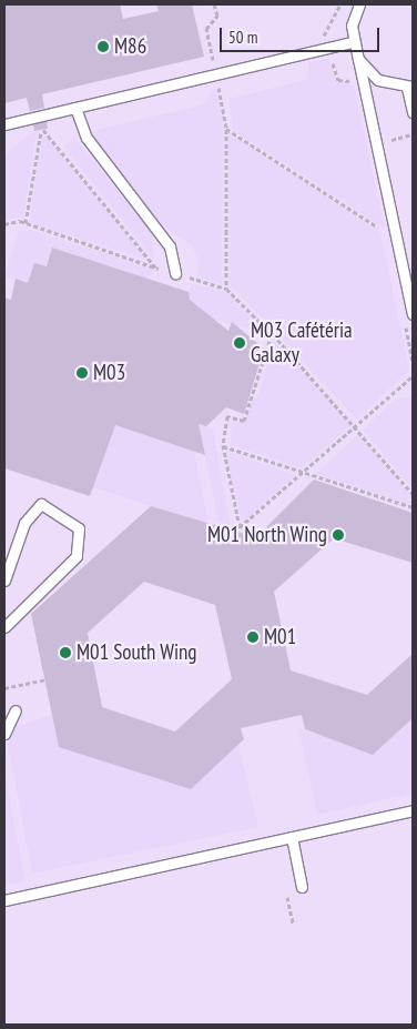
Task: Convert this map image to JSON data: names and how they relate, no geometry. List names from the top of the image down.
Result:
{
  "places": [
    "M86",
    "M03 Cafétéria Galaxy",
    "M03",
    "M01 North Wing",
    "M01",
    "M01 South Wing"
  ],
  "scale_bar": "50 m"
}
